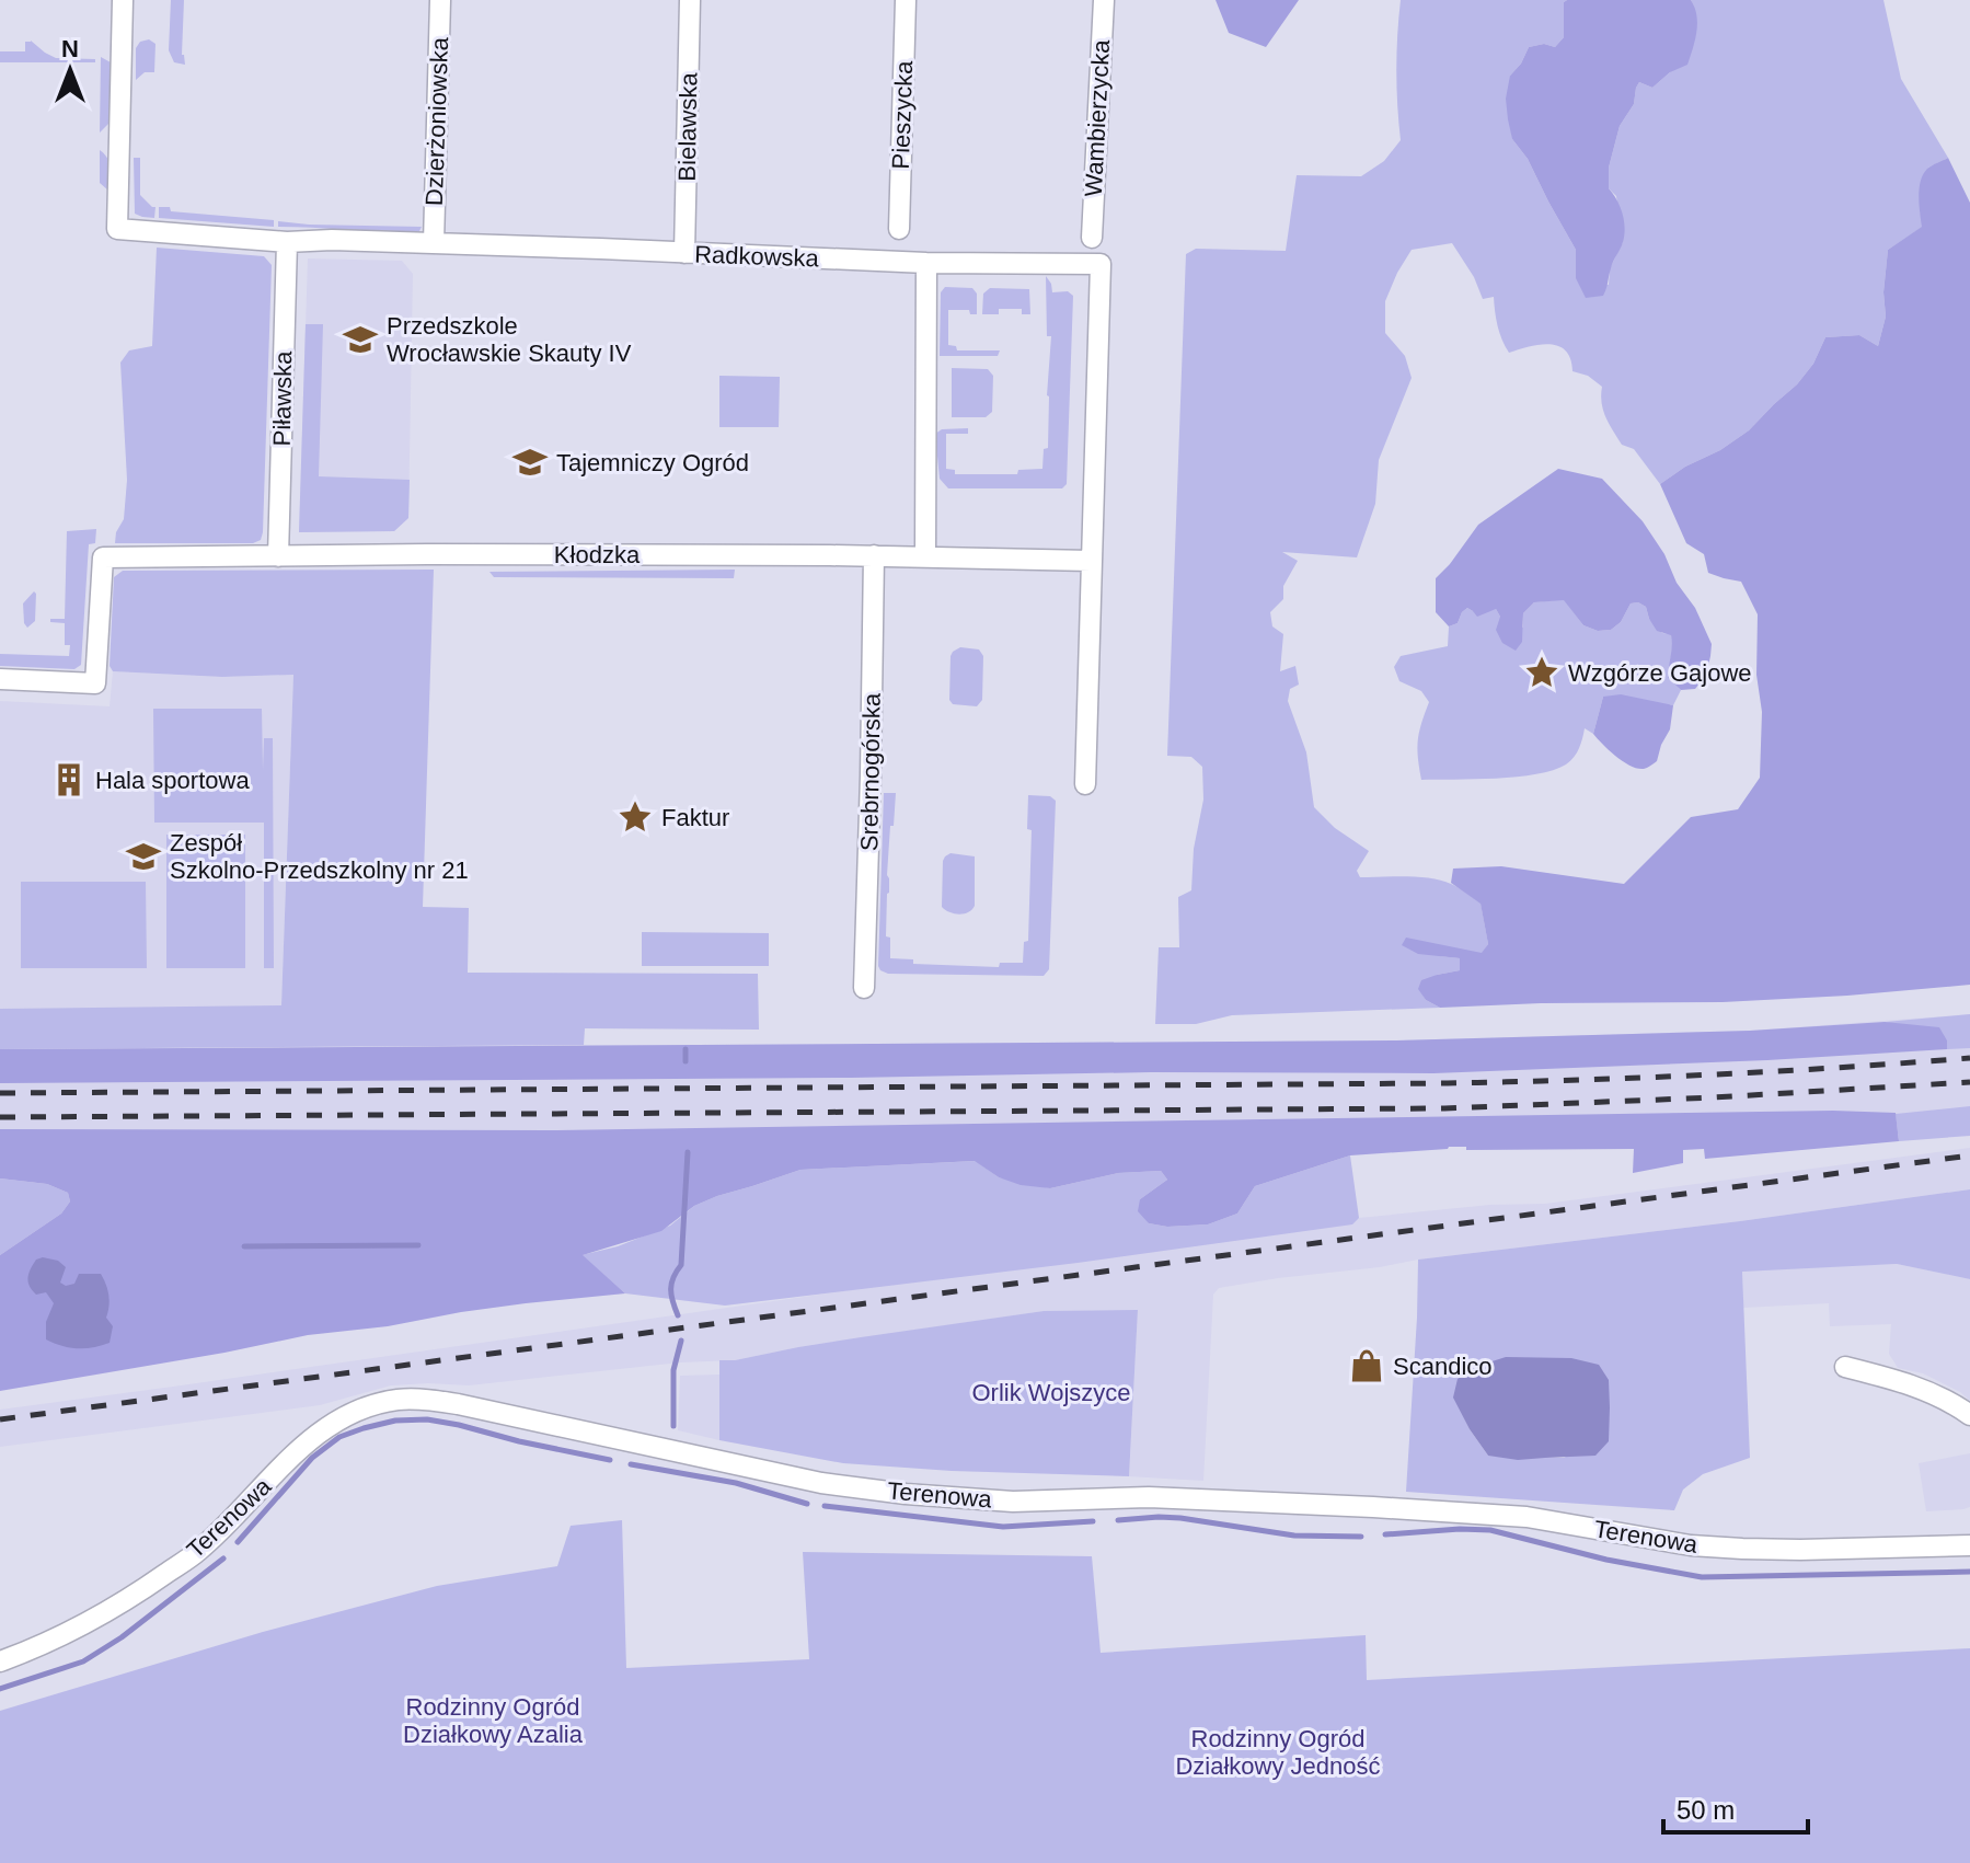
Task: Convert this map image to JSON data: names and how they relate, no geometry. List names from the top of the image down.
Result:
{
  "streets": {
    "street": [
      "Pieszycka",
      "Wambierzycka",
      "Dzierżoniowska",
      "Bielawska",
      "Radkowska",
      "Piławska",
      "Kłodzka",
      "Srebrnogórska",
      "Terenowa"
    ]
  },
  "crossings": [
    ["Dzierżoniowska", "Radkowska"],
    ["Bielawska", "Radkowska"],
    ["Radkowska", "Piławska"],
    ["Radkowska", "Kłodzka"],
    ["Piławska", "Kłodzka"],
    ["Kłodzka", "Srebrnogórska"]
  ],
  "parks": ["Orlik Wojszyce", "Rodzinny Ogród Działkowy Azalia", "Rodzinny Ogród Działkowy Jedność"],
  "places": {
    "school or university": ["Przedszkole Wrocławskie Skauty IV", "Tajemniczy Ogród", "Zespół Szkolno-Przedszkolny nr 21"],
    "place": ["Wzgórze Gajowe", "Faktur"],
    "building": ["Hala sportowa"],
    "shop": ["Scandico"]
  },
  "scale_bar": "50 m",
  "north": "top"
}
